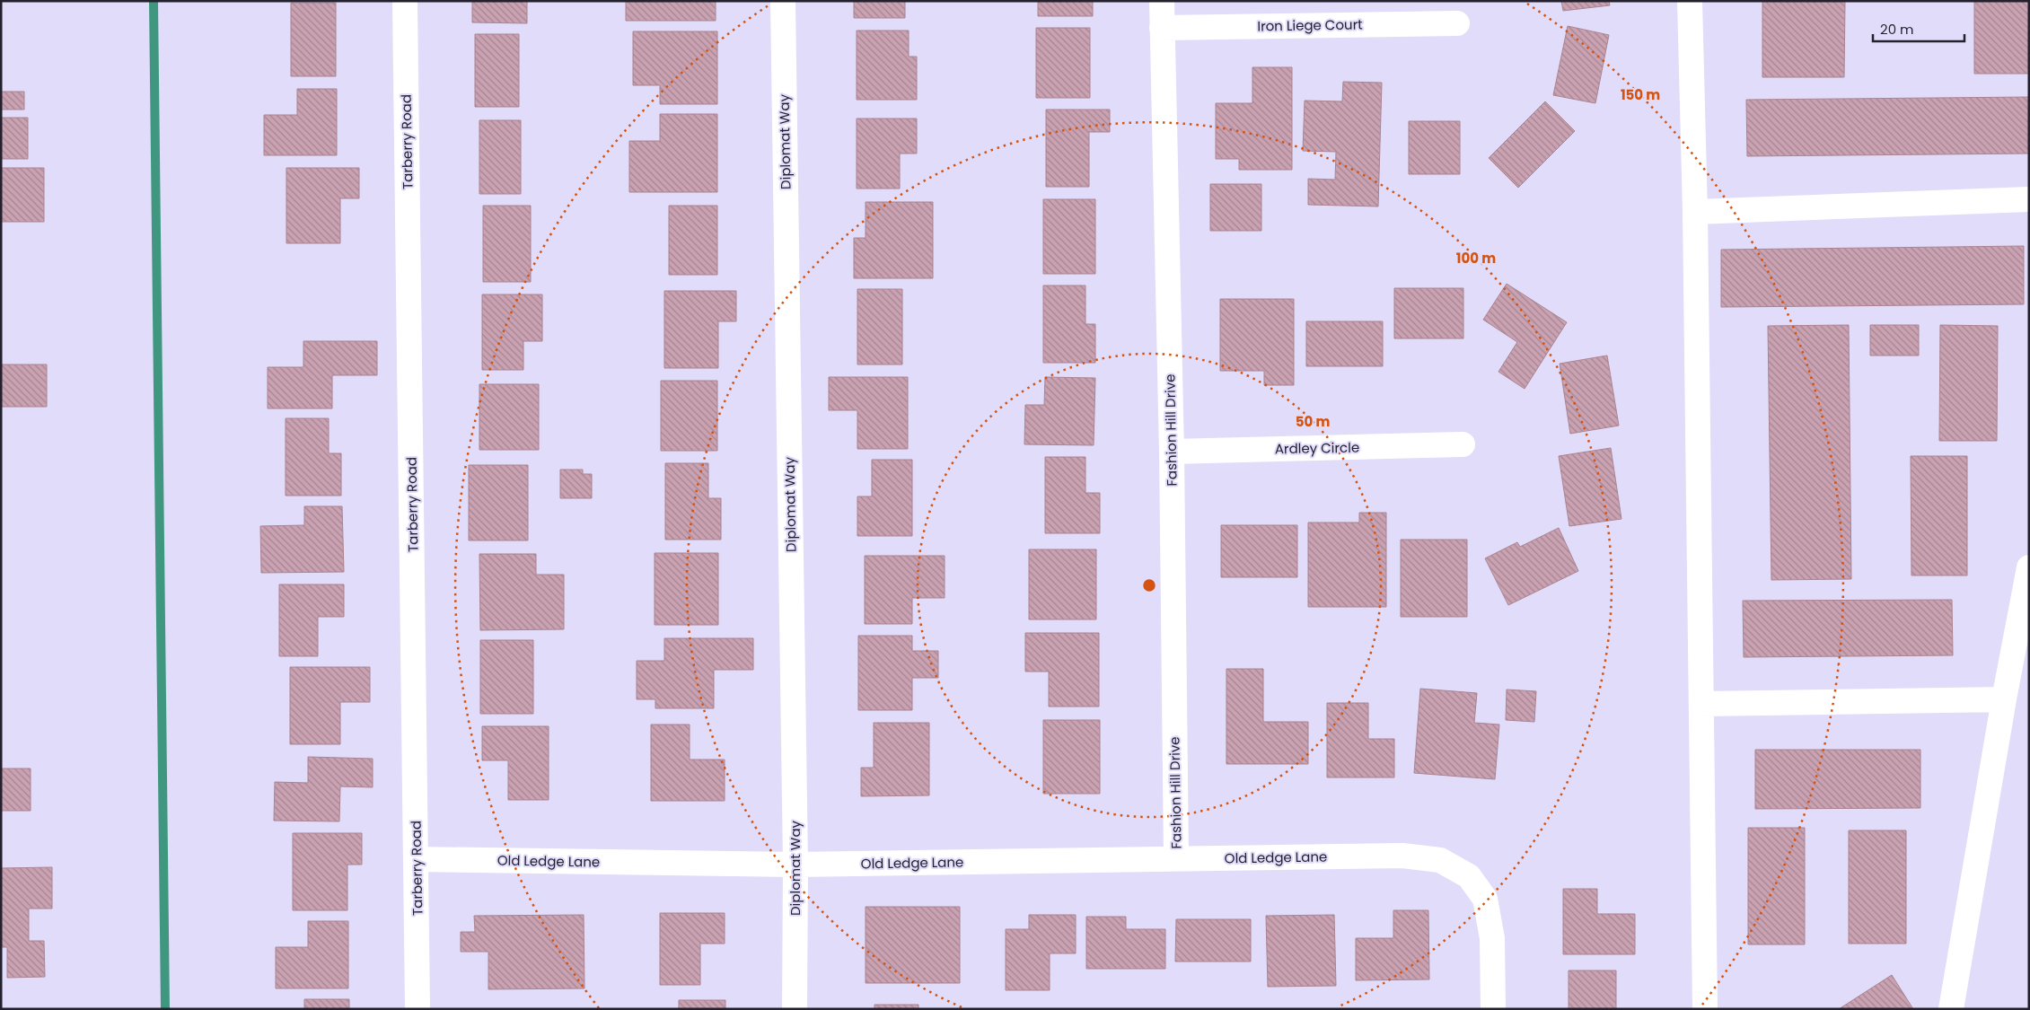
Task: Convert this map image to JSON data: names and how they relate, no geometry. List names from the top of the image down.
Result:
{
  "streets": {
    "street": [
      "Iron Liege Court",
      "Tarberry Road",
      "Diplomat Way",
      "Fashion Hill Drive",
      "Ardley Circle",
      "Old Ledge Lane"
    ]
  },
  "crossings": [
    ["Iron Liege Court", "Fashion Hill Drive"],
    ["Tarberry Road", "Old Ledge Lane"],
    ["Diplomat Way", "Old Ledge Lane"],
    ["Fashion Hill Drive", "Ardley Circle"],
    ["Fashion Hill Drive", "Old Ledge Lane"]
  ],
  "scale_bar": "20 m",
  "rings": ["150 m", "100 m", "50 m"]
}
